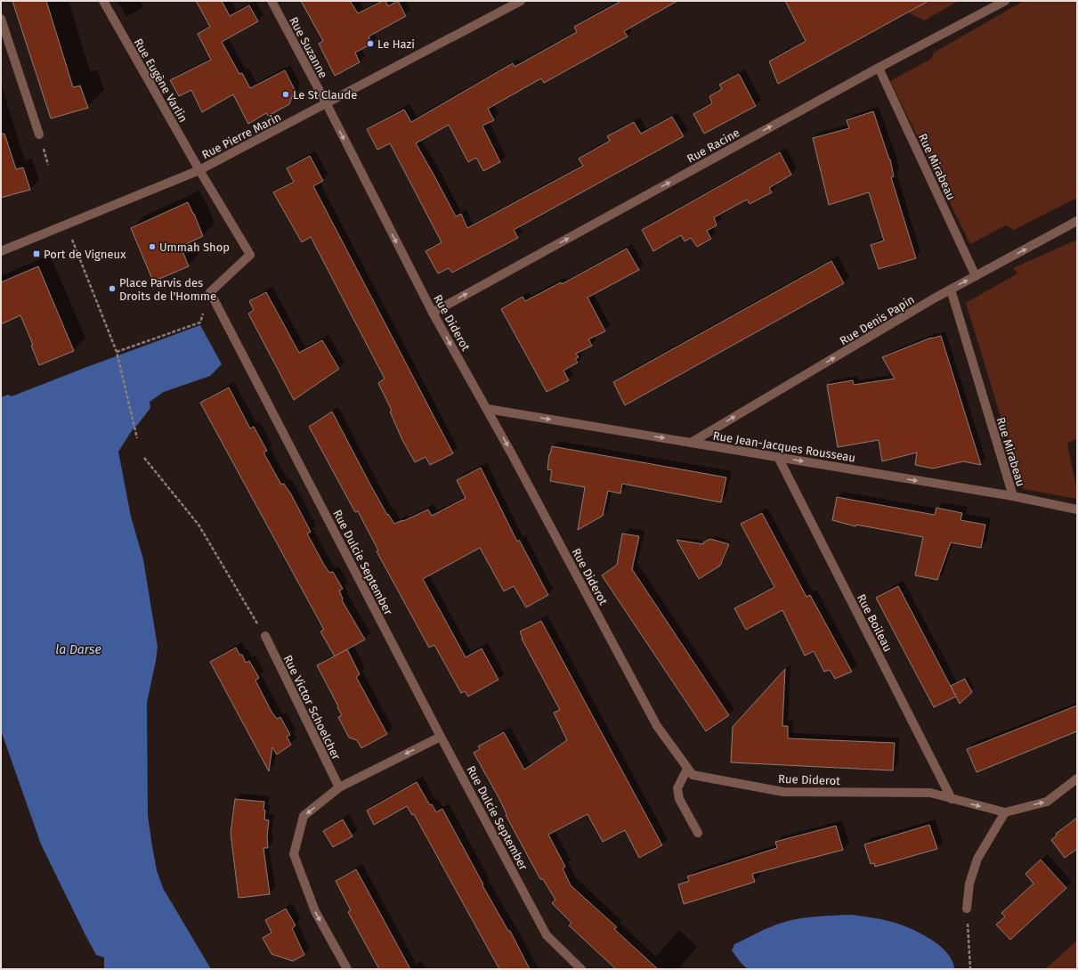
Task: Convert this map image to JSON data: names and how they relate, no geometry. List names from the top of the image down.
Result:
{
  "streets": {
    "street": [
      "Rue Suzanne",
      "Rue Eugène Varlin",
      "Rue Pierre Marin",
      "Rue Racine",
      "Rue Mirabeau",
      "Rue Denis Papin",
      "Rue Diderot",
      "Rue Jean-Jacques Rousseau",
      "Rue Dulcie September",
      "Rue Boileau",
      "Rue Victor Schoelcher"
    ]
  },
  "crossings": [
    ["Rue Suzanne", "Rue Pierre Marin"],
    ["Rue Suzanne", "Rue Diderot"],
    ["Rue Eugène Varlin", "Rue Pierre Marin"],
    ["Rue Eugène Varlin", "Rue Dulcie September"],
    ["Rue Pierre Marin", "Rue Diderot"],
    ["Rue Pierre Marin", "Rue Dulcie September"],
    ["Rue Racine", "Rue Mirabeau"],
    ["Rue Racine", "Rue Diderot"],
    ["Rue Mirabeau", "Rue Denis Papin"],
    ["Rue Mirabeau", "Rue Jean-Jacques Rousseau"],
    ["Rue Denis Papin", "Rue Jean-Jacques Rousseau"],
    ["Rue Diderot", "Rue Jean-Jacques Rousseau"],
    ["Rue Diderot", "Rue Boileau"],
    ["Rue Jean-Jacques Rousseau", "Rue Boileau"]
  ],
  "one_way": [
    "Rue Racine",
    "Rue Denis Papin",
    "Rue Diderot",
    "Rue Jean-Jacques Rousseau"
  ],
  "water": ["la Darse"],
  "places": {
    "other": [
      "Le Hazi",
      "Le St Claude",
      "Ummah Shop",
      "Place Parvis des Droits de l'Homme"
    ],
    "transit": ["Port de Vigneux"]
  }
}
